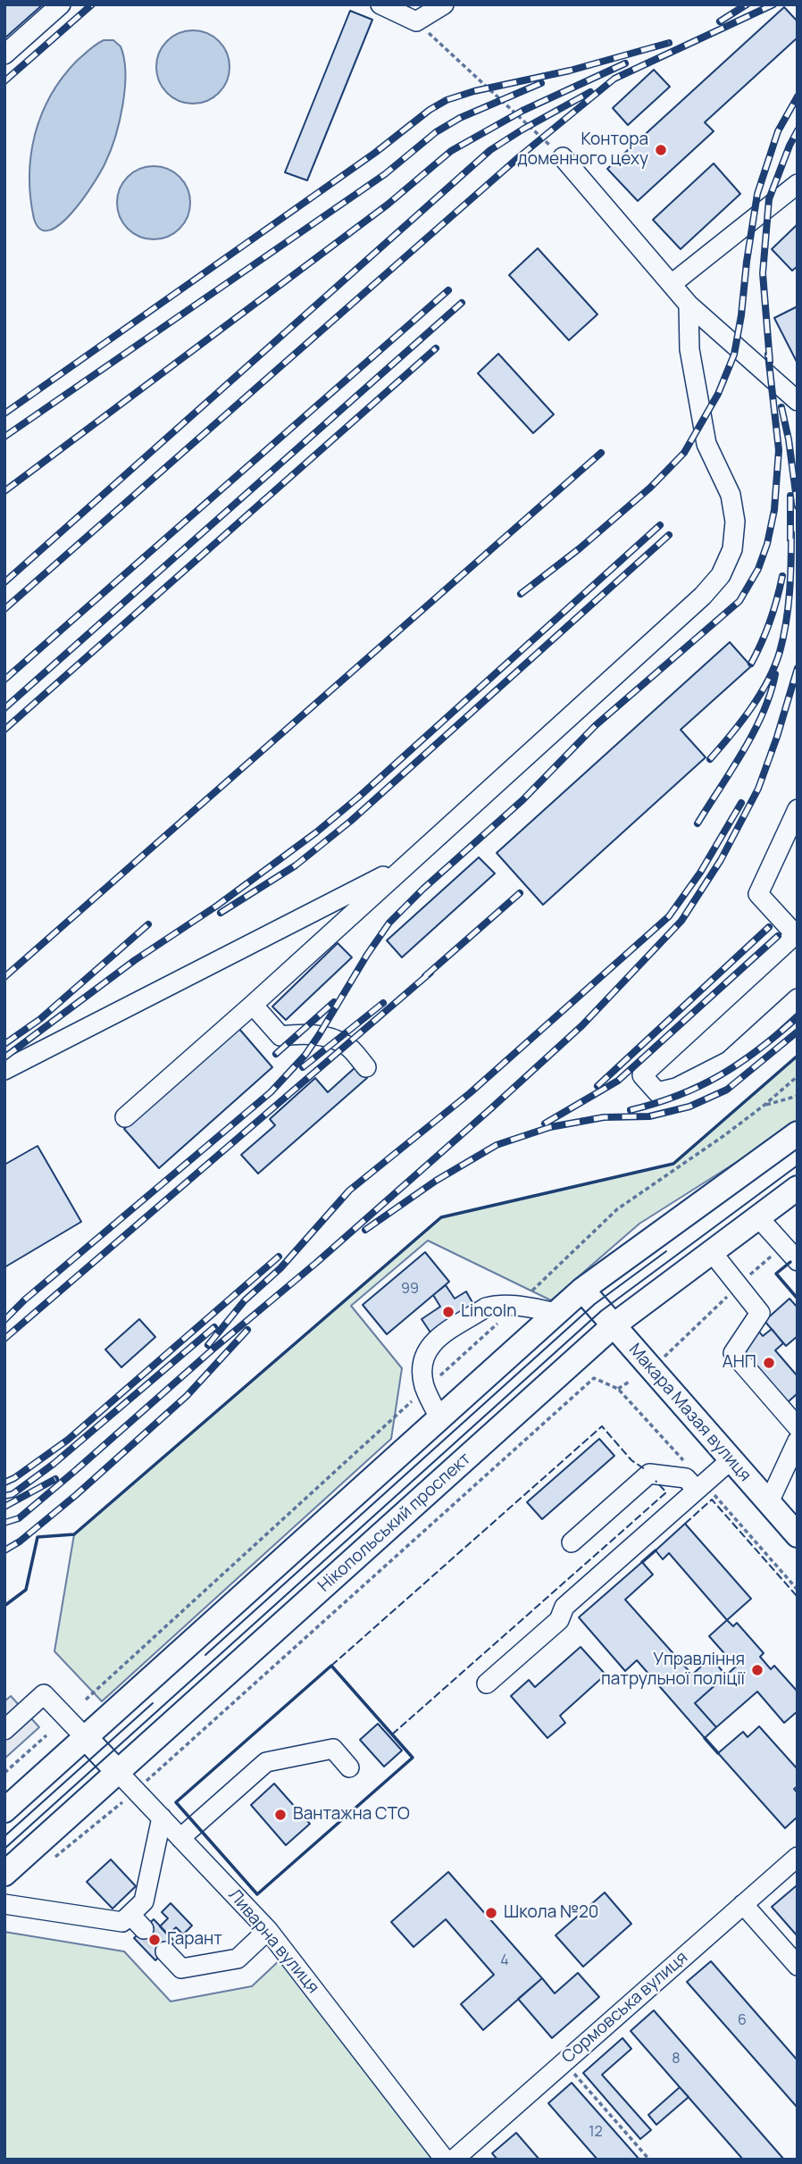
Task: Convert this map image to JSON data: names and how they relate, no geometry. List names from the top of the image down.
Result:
{
  "streets": {
    "main road": ["Макара Мазая вулиця", "Нікопольський проспект", "Ливарна вулиця"],
    "street": ["Сормовська вулиця"]
  },
  "crossings": [
    ["Макара Мазая вулиця", "Нікопольський проспект"],
    ["Нікопольський проспект", "Ливарна вулиця"]
  ],
  "places": [
    "Контора доменного цеху",
    "Lincoln",
    "АНП",
    "Управління патрульної поліції",
    "Вантажна СТО",
    "Школа №20",
    "Гарант"
  ],
  "house_numbers": [
    "99",
    "4",
    "6",
    "8",
    "12"
  ]
}
